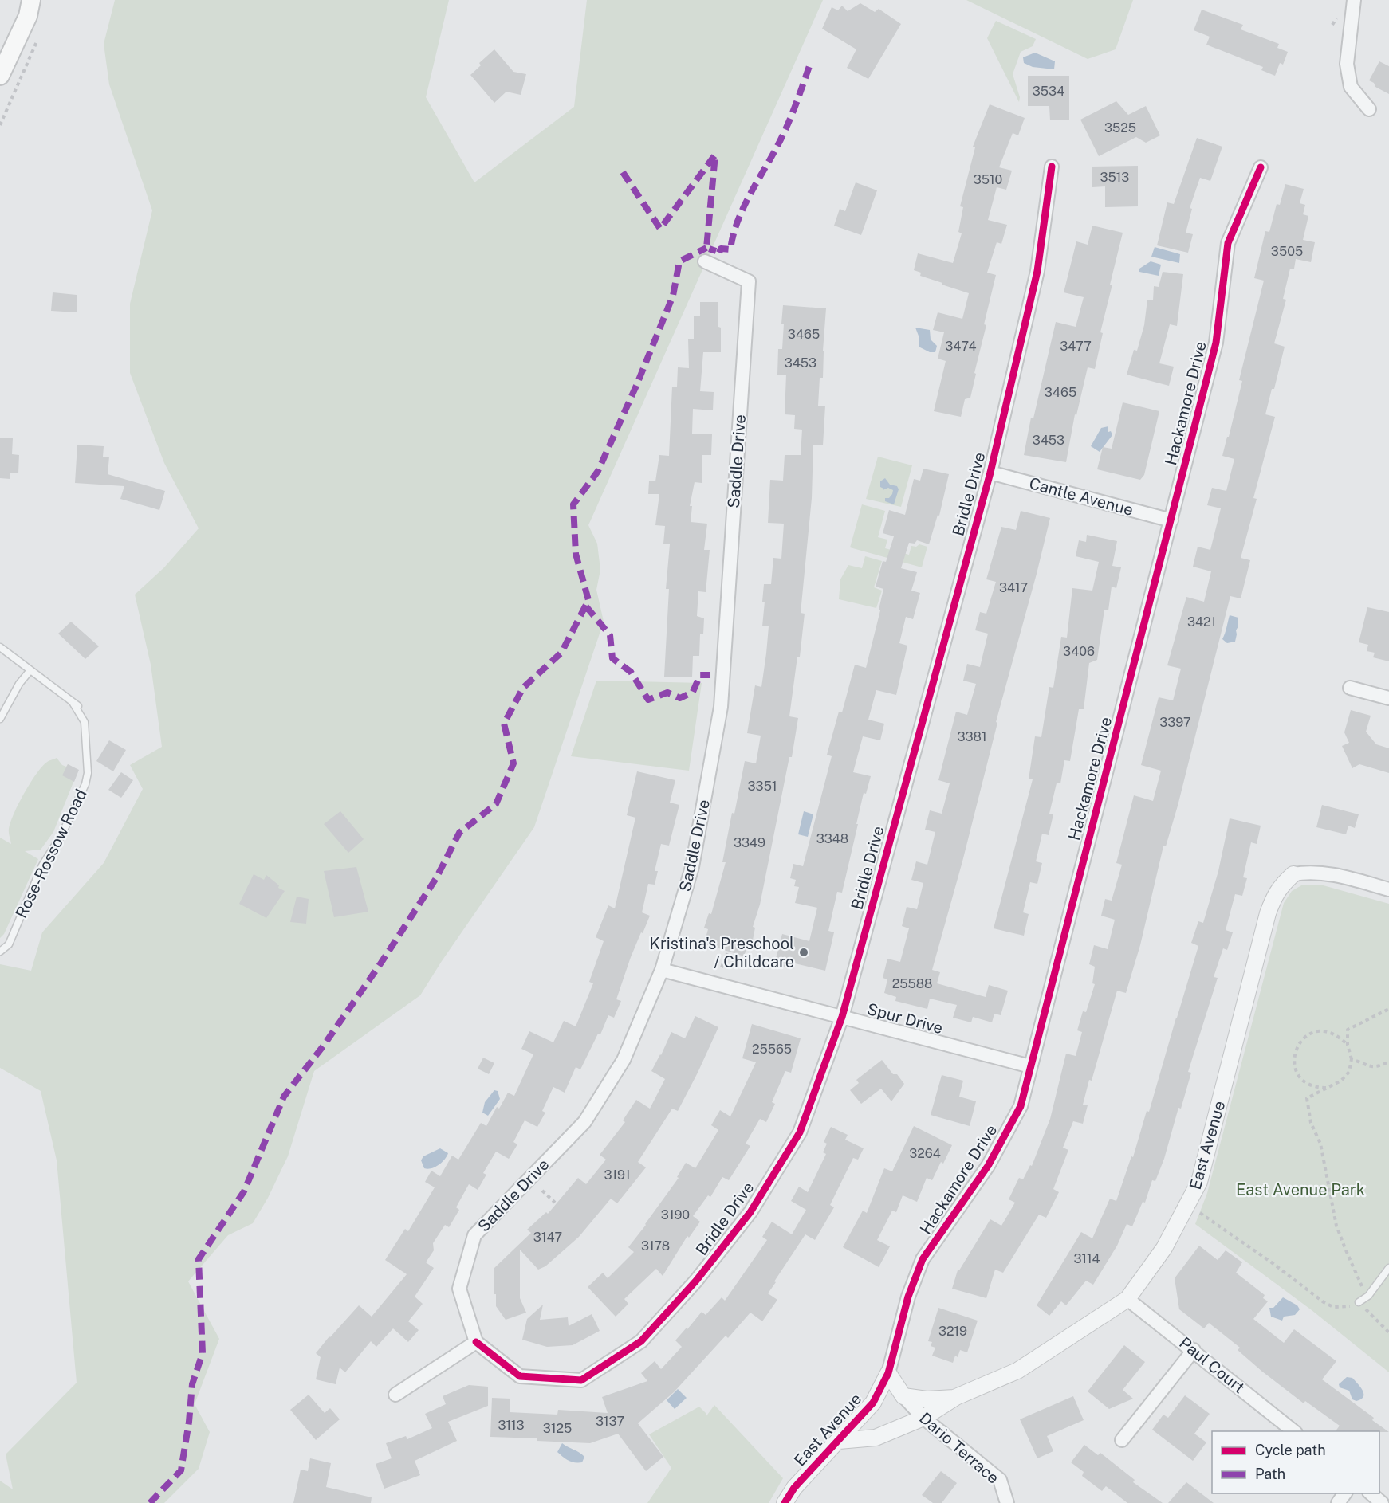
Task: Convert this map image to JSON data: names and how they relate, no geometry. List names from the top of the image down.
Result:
{
  "streets": {
    "street": [
      "Hackamore Drive",
      "Saddle Drive",
      "Bridle Drive",
      "Cantle Avenue",
      "Spur Drive",
      "East Avenue",
      "Paul Court",
      "Dario Terrace"
    ],
    "lane": ["Rose-Rossow Road"]
  },
  "crossings": [
    ["Hackamore Drive", "Cantle Avenue"],
    ["Hackamore Drive", "Spur Drive"],
    ["Hackamore Drive", "East Avenue"],
    ["Saddle Drive", "Bridle Drive"],
    ["Saddle Drive", "Spur Drive"],
    ["Bridle Drive", "Cantle Avenue"],
    ["Bridle Drive", "Spur Drive"],
    ["East Avenue", "Paul Court"],
    ["East Avenue", "Dario Terrace"]
  ],
  "parks": ["East Avenue Park"],
  "places": ["Kristina's Preschool / Childcare"],
  "house_numbers": [
    "3534",
    "3525",
    "3513",
    "3510",
    "3505",
    "3465",
    "3474",
    "3477",
    "3453",
    "3465",
    "3453",
    "3417",
    "3421",
    "3406",
    "3397",
    "3381",
    "3351",
    "3348",
    "3349",
    "25588",
    "25565",
    "3264",
    "3191",
    "3190",
    "3147",
    "3178",
    "3114",
    "3219",
    "3137",
    "3113",
    "3125"
  ],
  "legend": ["Cycle path", "Path"]
}
